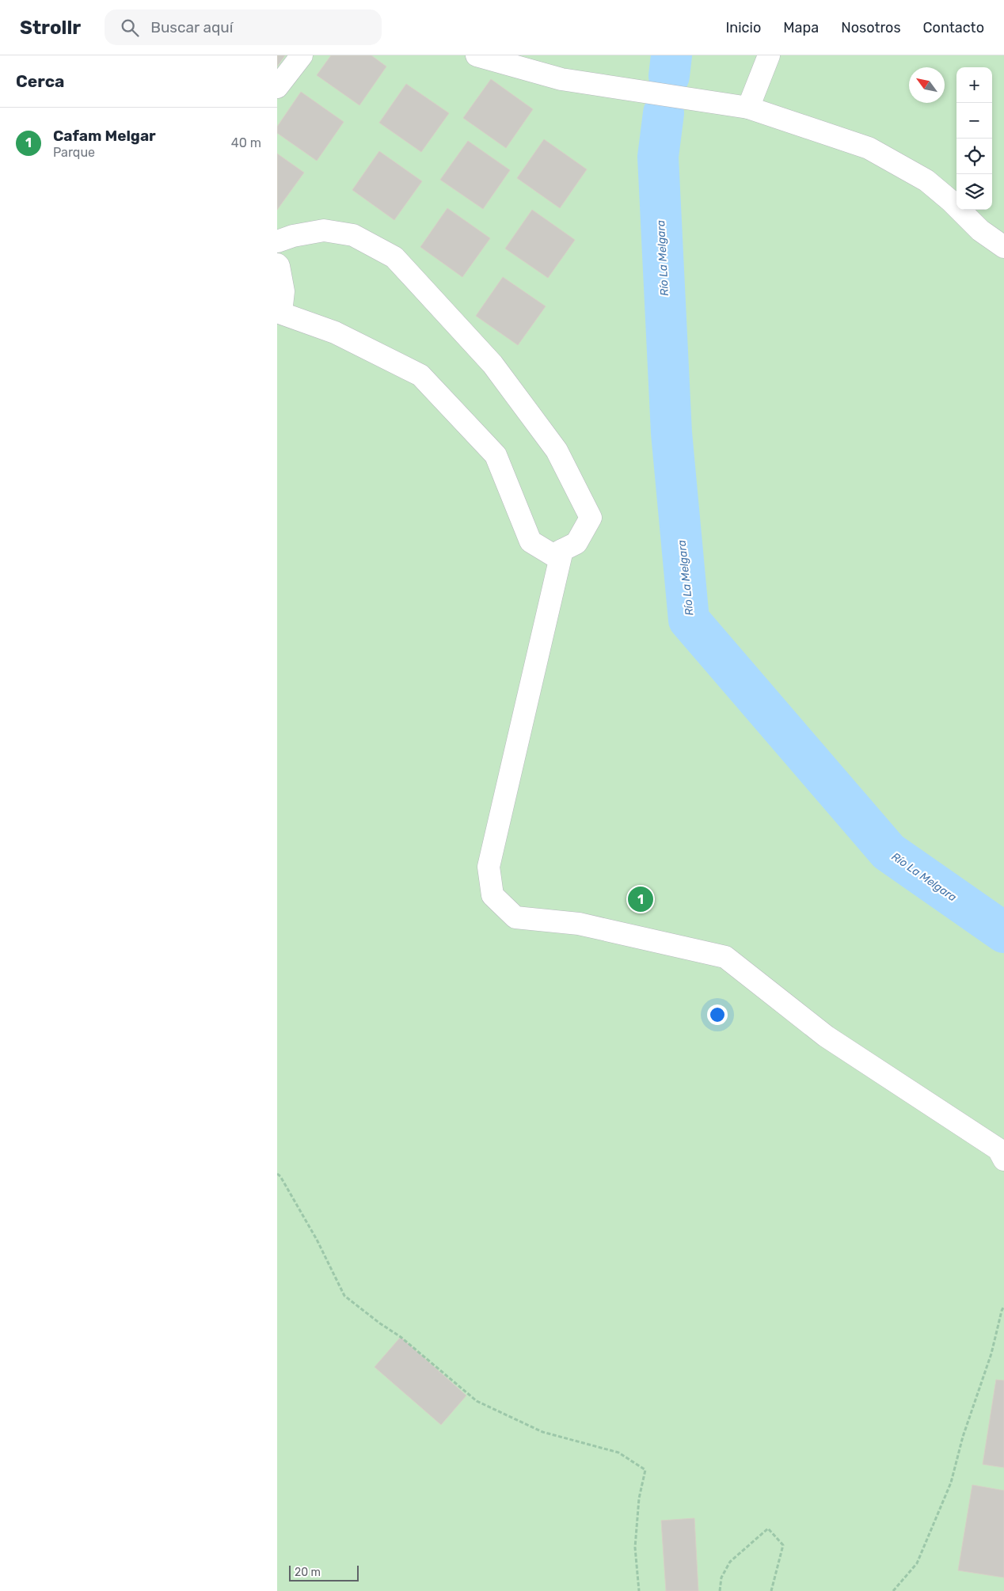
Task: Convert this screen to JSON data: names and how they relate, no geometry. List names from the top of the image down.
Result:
{
  "water": ["Río La Melgara"],
  "scale_bar": "20 m",
  "north": "top left",
  "page": {
    "header": "Strollr",
    "search": "Buscar aquí",
    "nav": [
      "Inicio",
      "Mapa",
      "Nosotros",
      "Contacto"
    ],
    "heading": "Cerca",
    "map_buttons": ["+", "−"],
    "list": [
      {
        "mark": "1",
        "name": "Cafam Melgar",
        "note": "Parque",
        "value": "40 m"
      }
    ],
    "pins": "1",
    "scale": "20 m"
  }
}
